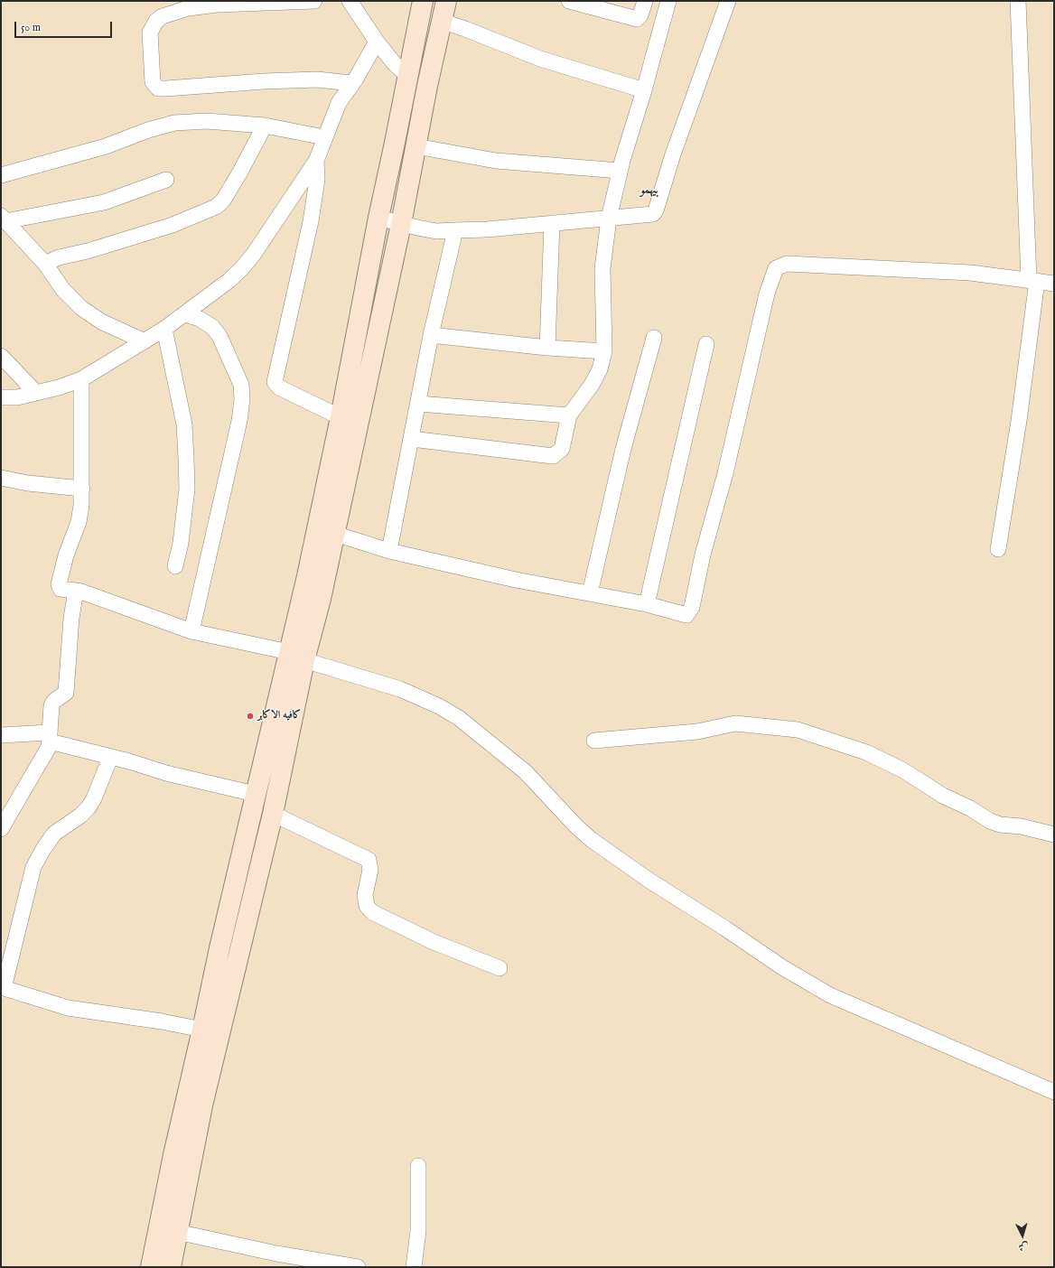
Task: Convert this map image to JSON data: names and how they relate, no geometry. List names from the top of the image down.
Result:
{
  "districts": ["بيهمو"],
  "places": ["كافيه الاكابر"],
  "scale_bar": "50 m",
  "north": "bottom"
}
